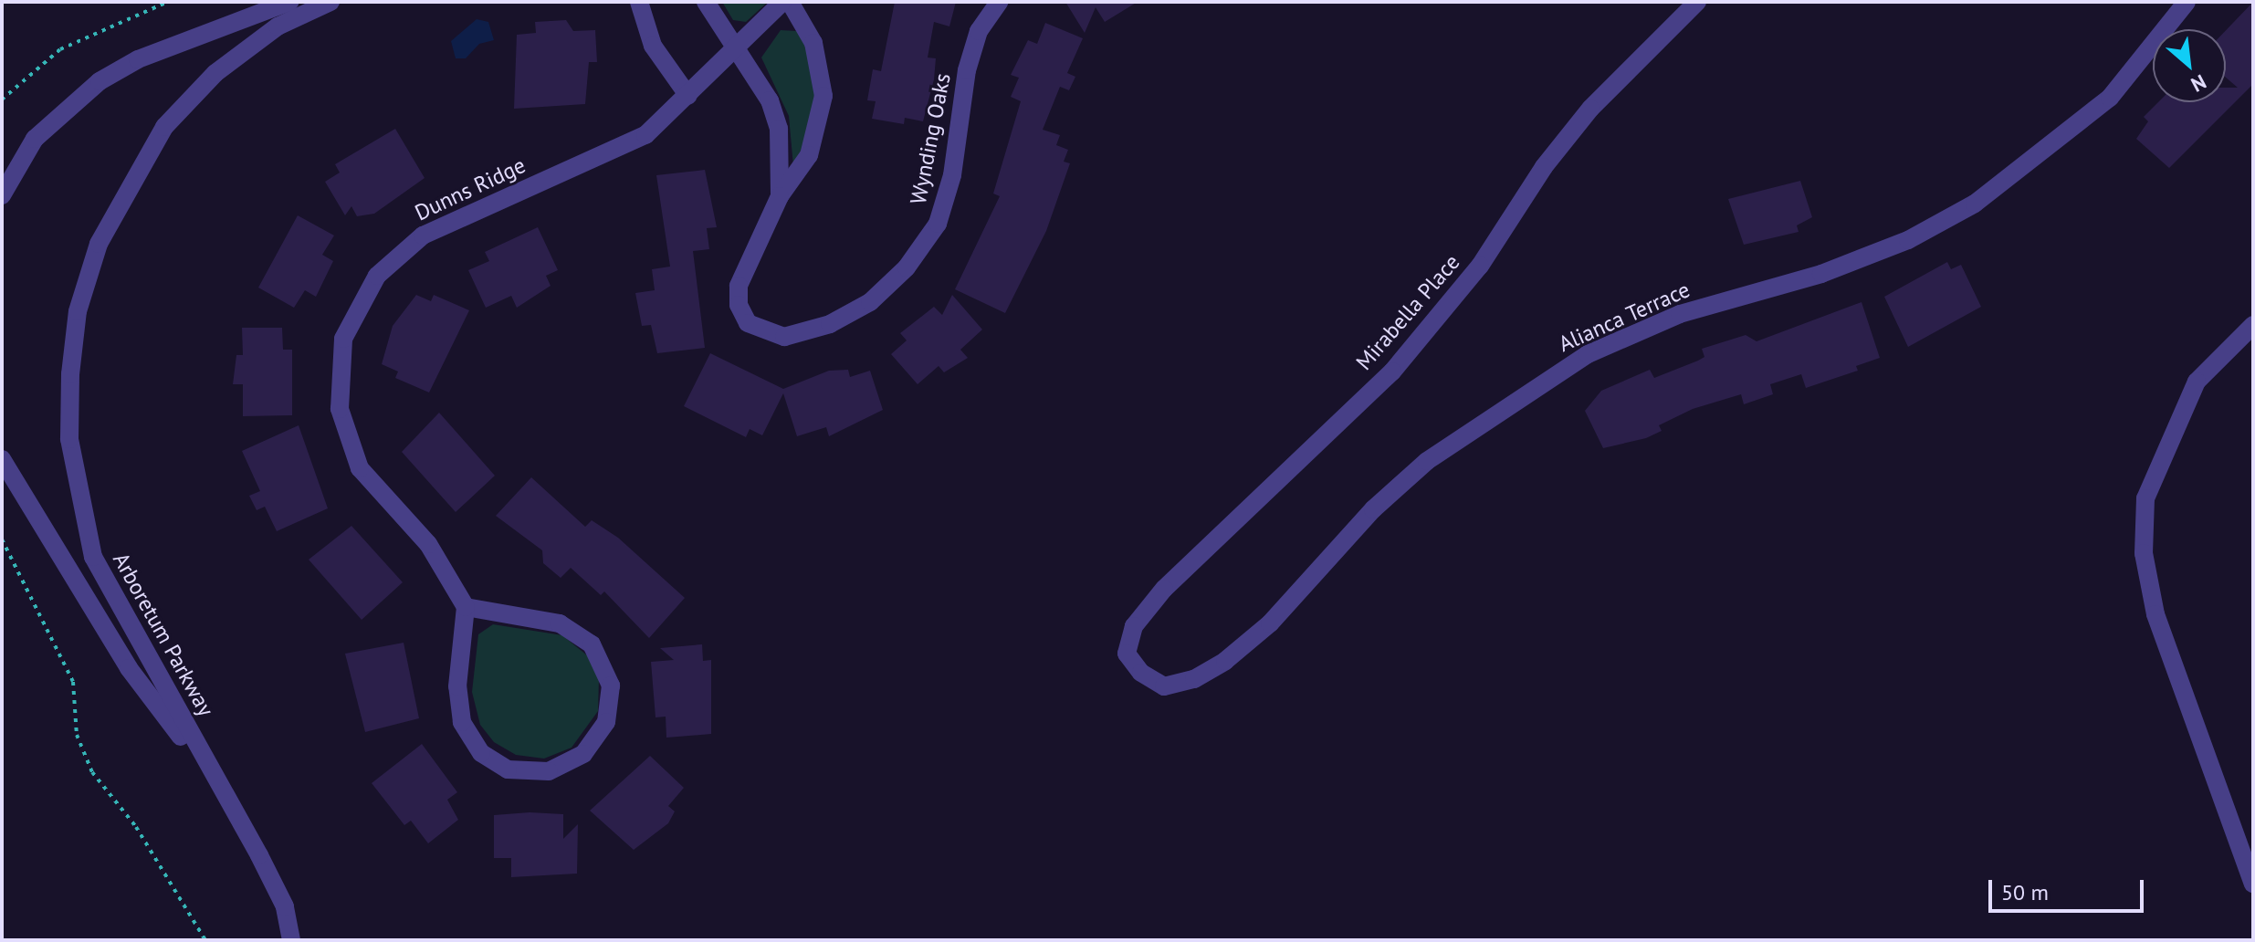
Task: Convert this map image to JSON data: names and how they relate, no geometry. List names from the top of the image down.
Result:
{
  "streets": {
    "street": [
      "Wynding Oaks",
      "Dunns Ridge",
      "Mirabella Place",
      "Alianca Terrace",
      "Arboretum Parkway"
    ]
  },
  "crossings": [
    ["Wynding Oaks", "Dunns Ridge"],
    ["Mirabella Place", "Alianca Terrace"]
  ],
  "scale_bar": "50 m",
  "north": "bottom right"
}
